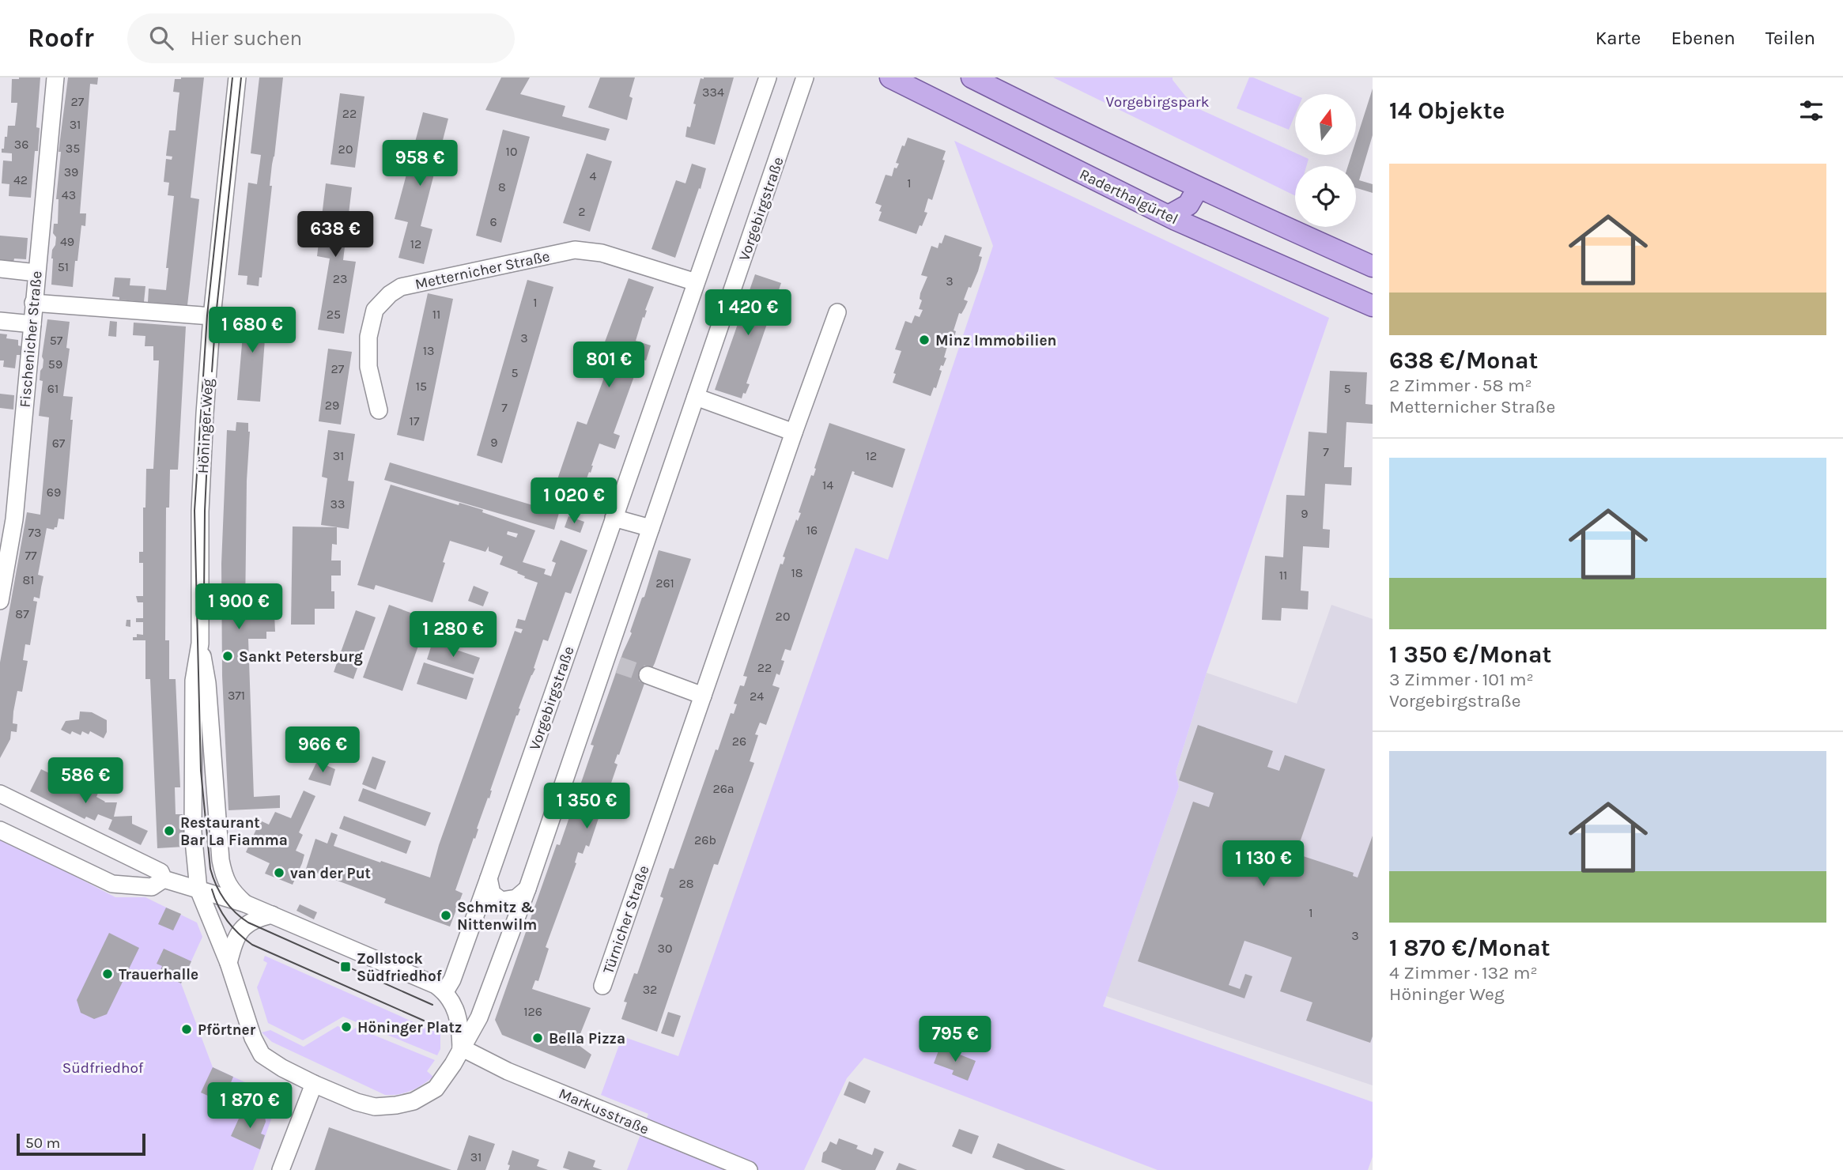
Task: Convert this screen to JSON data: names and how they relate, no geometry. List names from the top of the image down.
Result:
{
  "streets": {
    "main road": ["Raderthalgürtel"],
    "street": [
      "Vorgebirgstraße",
      "Metternicher Straße",
      "Fischenicher Straße",
      "Höninger Weg",
      "Türnicher Straße",
      "Markusstraße"
    ]
  },
  "crossings": [
    ["Vorgebirgstraße", "Metternicher Straße"],
    ["Vorgebirgstraße", "Markusstraße"]
  ],
  "parks": ["Vorgebirgspark", "Südfriedhof"],
  "places": {
    "other": [
      "Minz Immobilien",
      "Sankt Petersburg",
      "Restaurant Bar La Fiamma",
      "van der Put",
      "Schmitz & Nittenwilm",
      "Trauerhalle",
      "Höninger Platz",
      "Pförtner",
      "Bella Pizza"
    ],
    "transit": ["Zollstock Südfriedhof"]
  },
  "house_numbers": [
    "334",
    "27",
    "22",
    "31",
    "36",
    "35",
    "20",
    "10",
    "39",
    "4",
    "42",
    "1",
    "8",
    "43",
    "2",
    "6",
    "49",
    "12",
    "51",
    "23",
    "3",
    "1",
    "25",
    "11",
    "3",
    "57",
    "13",
    "59",
    "27",
    "5",
    "15",
    "61",
    "5",
    "29",
    "7",
    "17",
    "9",
    "67",
    "7",
    "31",
    "12",
    "14",
    "69",
    "33",
    "9",
    "16",
    "73",
    "77",
    "18",
    "11",
    "81",
    "261",
    "87",
    "20",
    "22",
    "371",
    "24",
    "26",
    "26a",
    "26b",
    "28",
    "1",
    "3",
    "30",
    "32",
    "126",
    "31"
  ],
  "scale_bar": "50 m",
  "north": "top",
  "page": {
    "header": "Roofr",
    "search": "Hier suchen",
    "nav": ["Karte", "Ebenen", "Teilen"],
    "heading": "14 Objekte",
    "price": [
      "958 €",
      "638 €",
      "1 420 €",
      "1 680 €",
      "801 €",
      "1 020 €",
      "1 900 €",
      "1 280 €",
      "966 €",
      "586 €",
      "1 350 €",
      "1 130 €",
      "795 €",
      "1 870 €"
    ],
    "list": [
      {
        "name": "638 €/Monat",
        "note": "2 Zimmer · 58 m² · Metternicher Straße"
      },
      {
        "name": "1 350 €/Monat",
        "note": "3 Zimmer · 101 m² · Vorgebirgstraße"
      },
      {
        "name": "1 870 €/Monat",
        "note": "4 Zimmer · 132 m² · Höninger Weg"
      }
    ],
    "scale": "50 m"
  }
}
